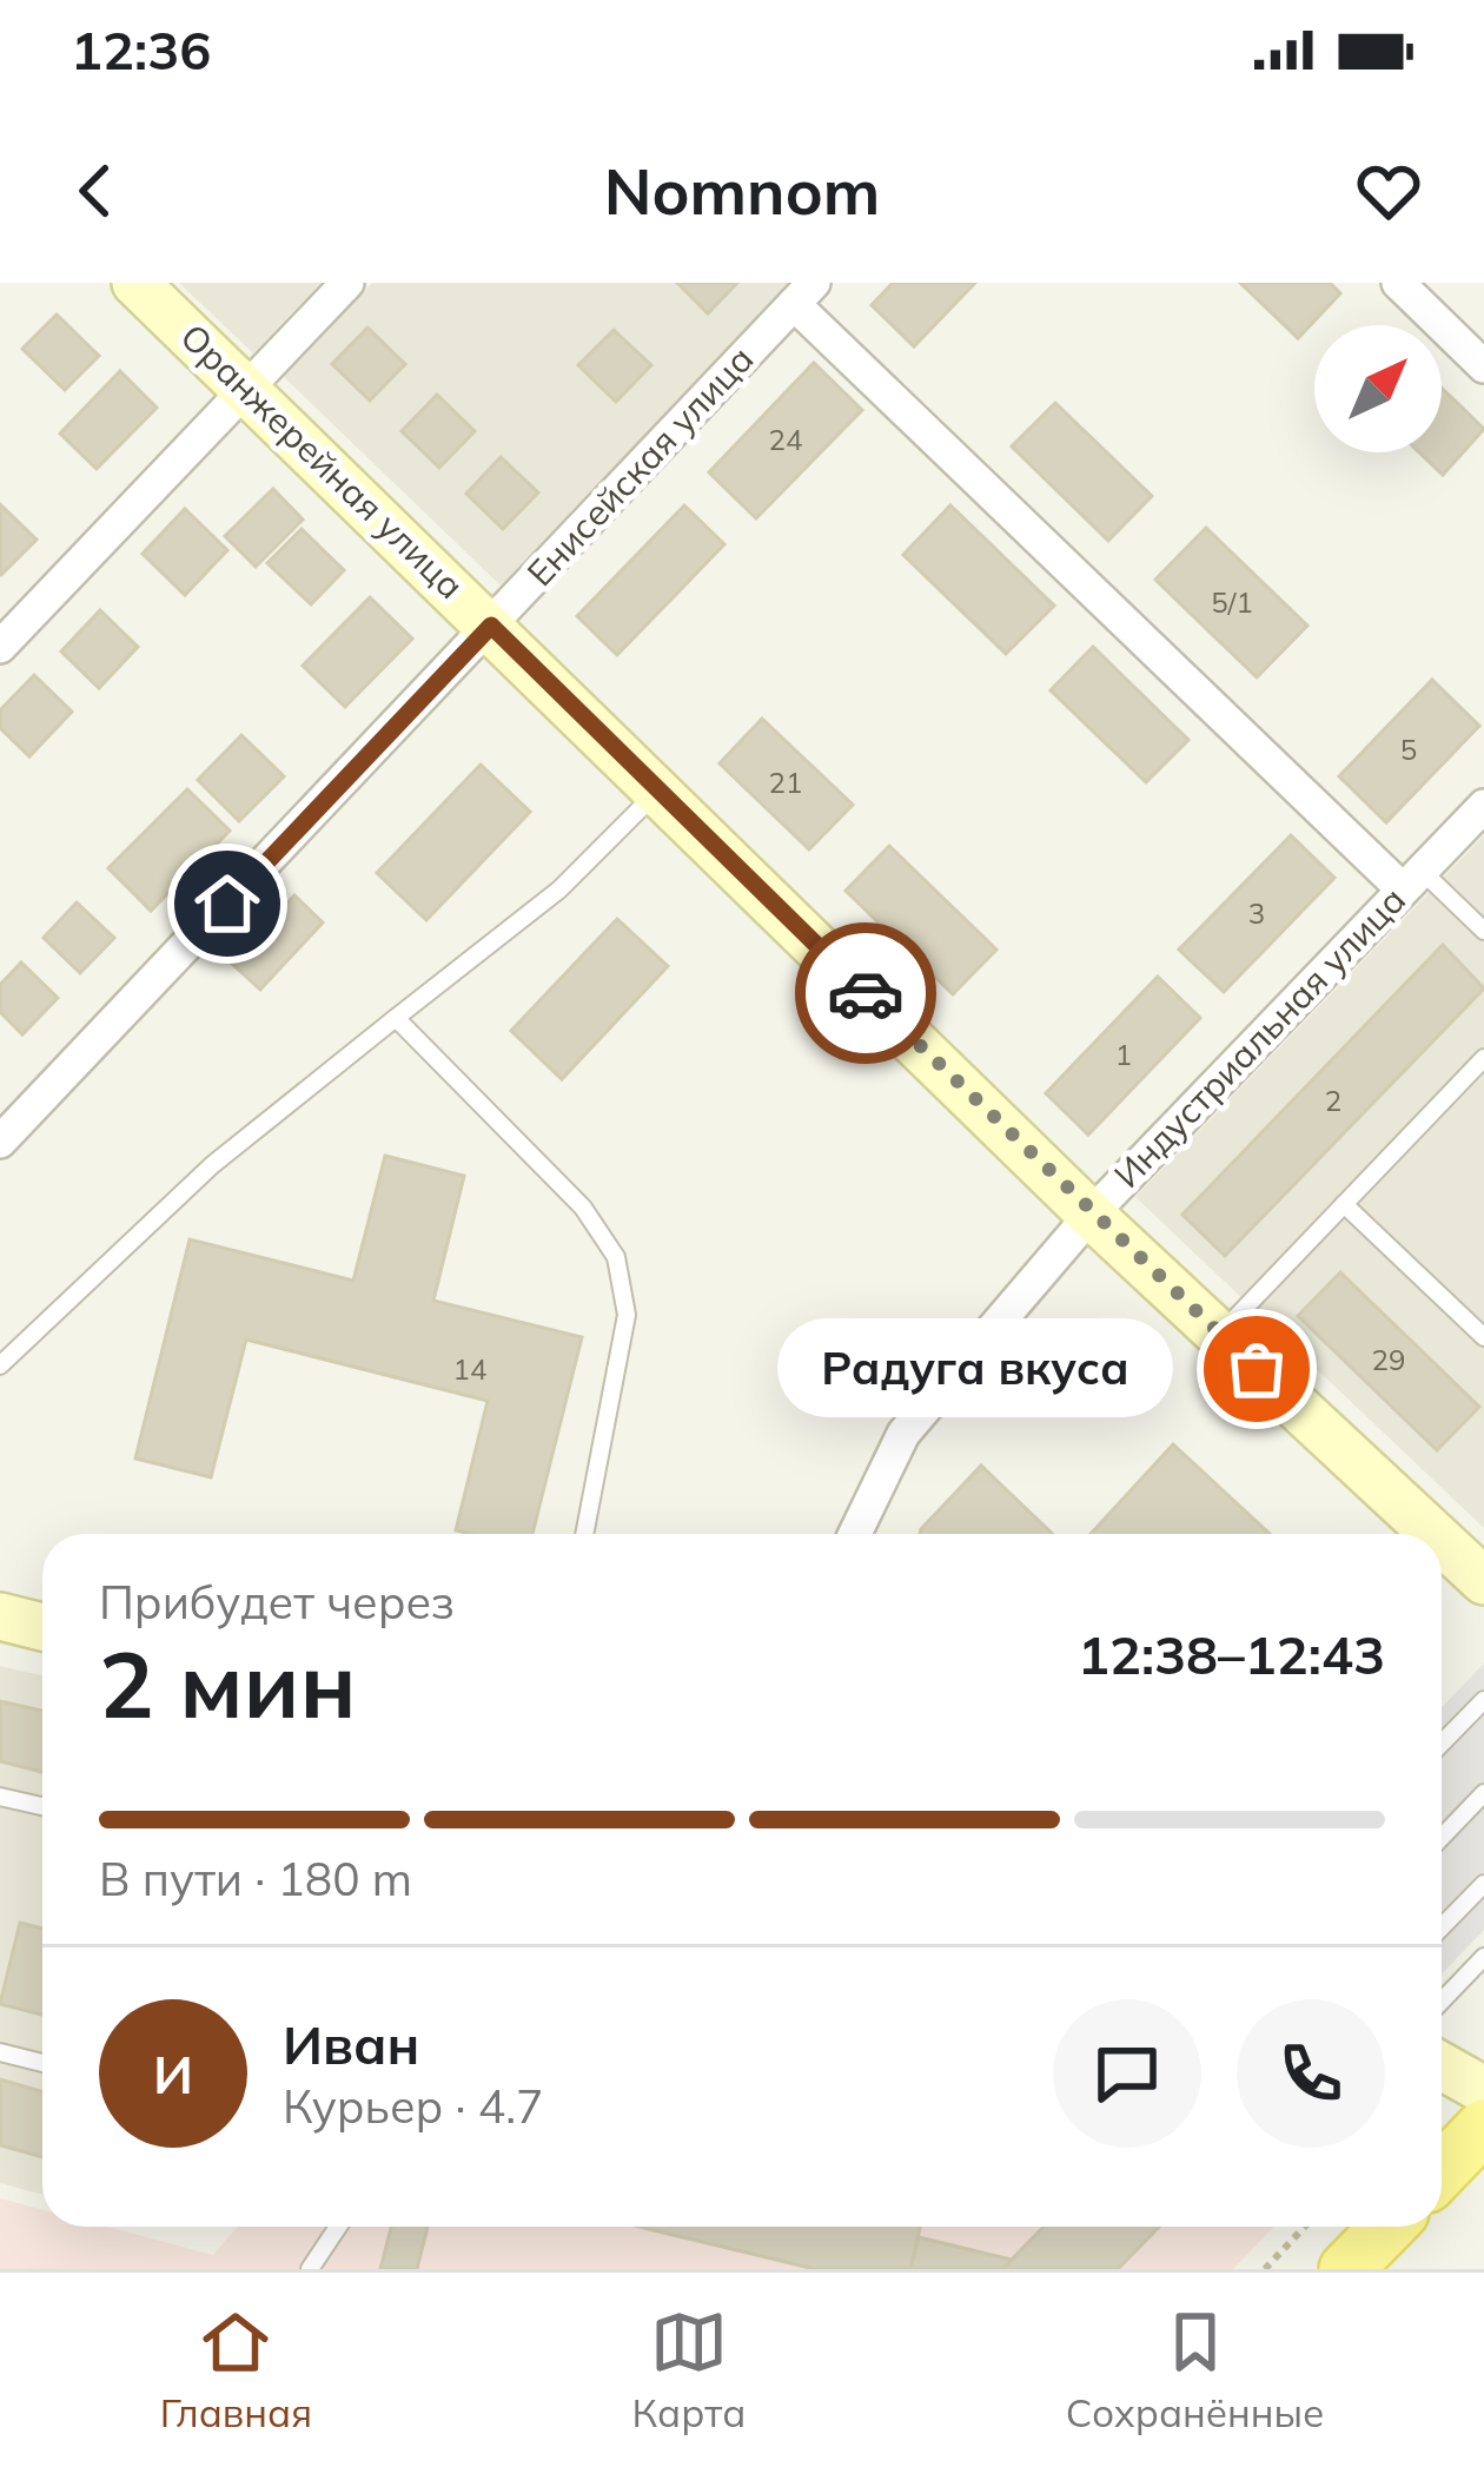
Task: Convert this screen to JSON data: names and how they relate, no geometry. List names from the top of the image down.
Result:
{
  "streets": {
    "main road": ["Оранжерейная улица"],
    "street": ["Енисейская улица", "Индустриальная улица"]
  },
  "crossings": [
    ["Оранжерейная улица", "Енисейская улица"],
    ["Оранжерейная улица", "Индустриальная улица"]
  ],
  "places": ["Радуга вкуса"],
  "house_numbers": [
    "24",
    "5/1",
    "5",
    "21",
    "3",
    "1",
    "2",
    "29",
    "14"
  ],
  "north": "top right",
  "page": {
    "status": "12:36",
    "header": "Nomnom",
    "bubble": "Радуга вкуса",
    "heading": ["2 мин", "Прибудет через", "12:38–12:43"],
    "panel": ["Иван", "Курьер · 4.7"],
    "bar": "В пути · 180 m",
    "round": "И",
    "tabs": ["Главная", "Карта", "Сохранённые"]
  }
}
